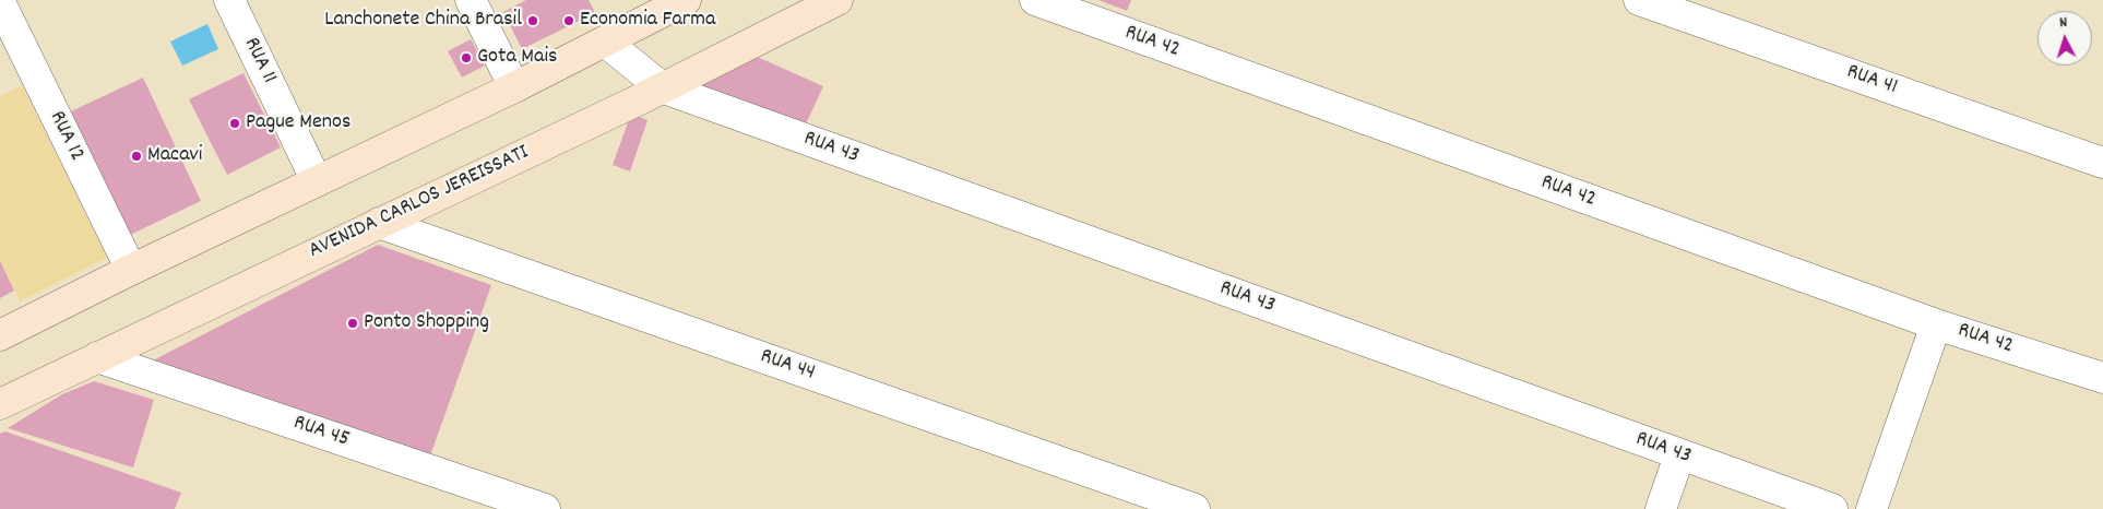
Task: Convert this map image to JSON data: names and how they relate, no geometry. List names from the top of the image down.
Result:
{
  "streets": {
    "street": [
      "RUA 42",
      "RUA 11",
      "RUA 41",
      "RUA 12",
      "RUA 43",
      "AVENIDA CARLOS JEREISSATI",
      "RUA 44",
      "RUA 45"
    ]
  },
  "crossings": [
    ["RUA 43", "AVENIDA CARLOS JEREISSATI"],
    ["AVENIDA CARLOS JEREISSATI", "RUA 44"],
    ["AVENIDA CARLOS JEREISSATI", "RUA 45"]
  ],
  "places": [
    "Lanchonete China Brasil",
    "Economia Farma",
    "Gota Mais",
    "Pague Menos",
    "Macavi",
    "Ponto Shopping"
  ],
  "north": "top"
}
